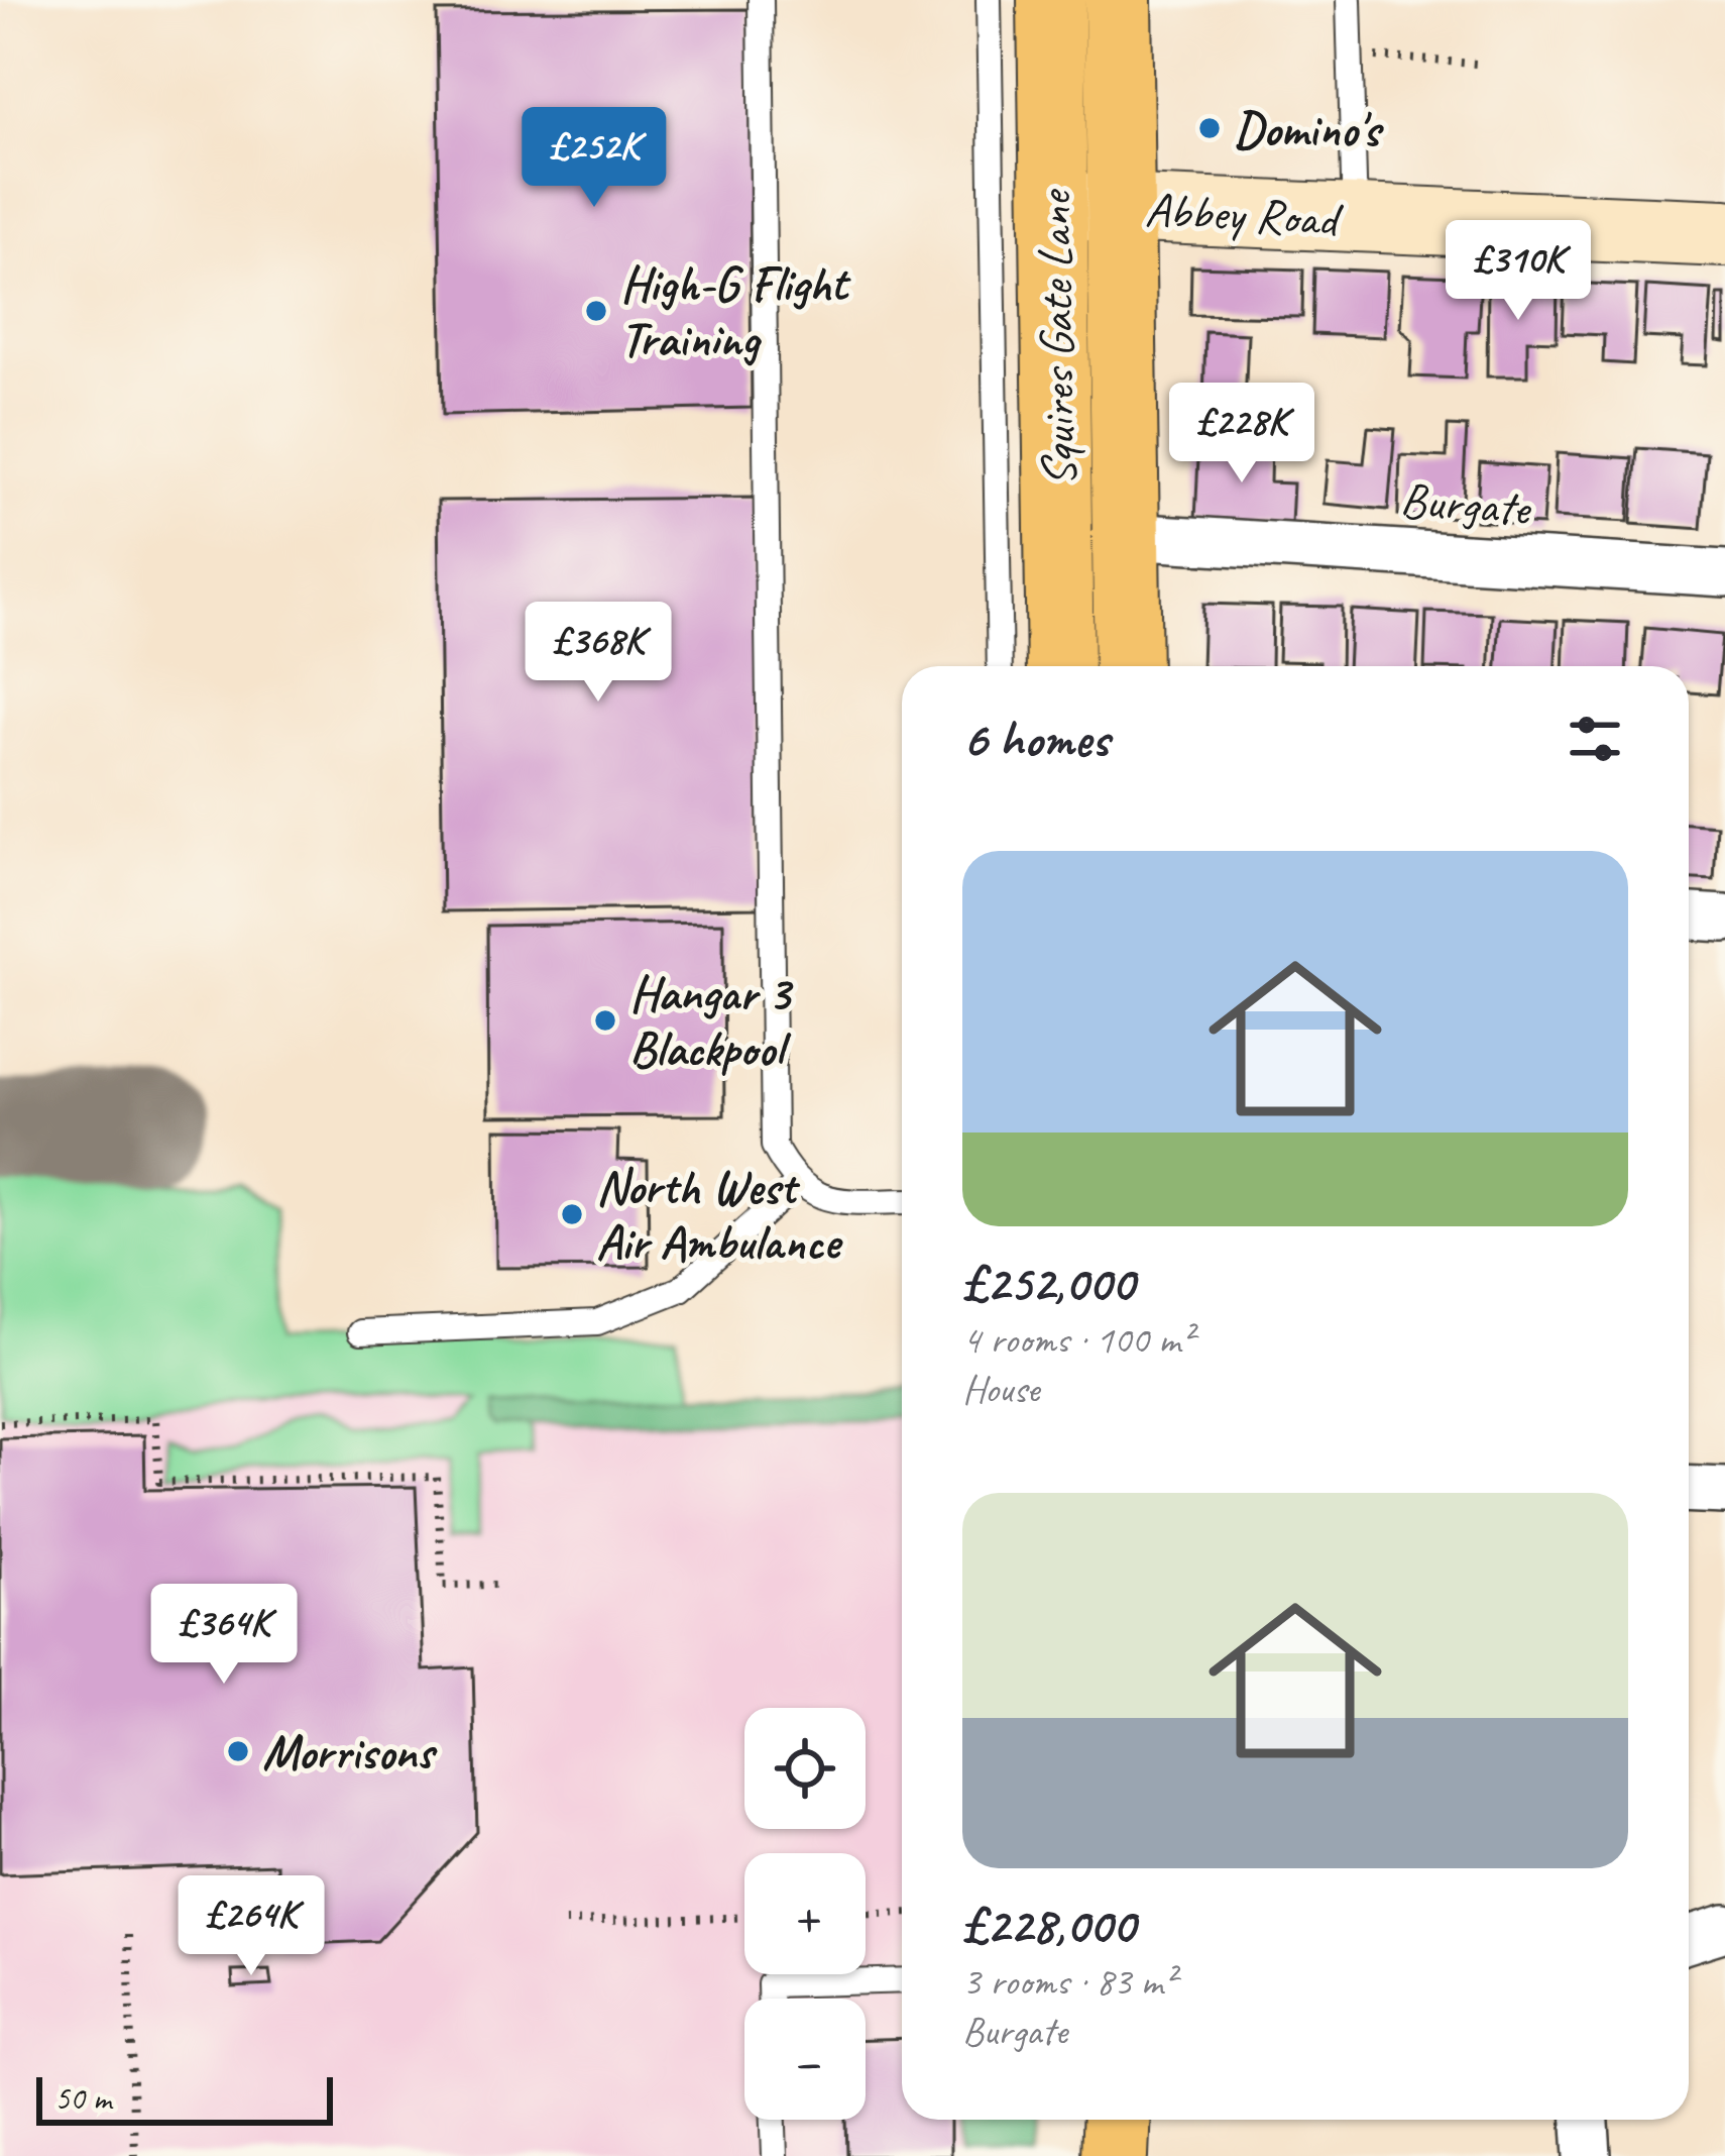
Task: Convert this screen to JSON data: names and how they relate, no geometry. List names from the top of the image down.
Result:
{
  "streets": {
    "main road": ["Squires Gate Lane"],
    "street": ["Abbey Road", "Burgate"]
  },
  "crossings": [
    ["Abbey Road", "Squires Gate Lane"],
    ["Squires Gate Lane", "Burgate"]
  ],
  "places": [
    "Domino's",
    "High-G Flight Training",
    "Hangar 3 Blackpool",
    "North West Air Ambulance",
    "Morrisons"
  ],
  "scale_bar": "50 m",
  "page": {
    "price": [
      "£252K",
      "£310K",
      "£228K",
      "£368K",
      "£364K",
      "£264K"
    ],
    "heading": "6 homes",
    "list": [
      {
        "name": "£252,000",
        "note": "4 rooms · 100 m² · House"
      },
      {
        "name": "£228,000",
        "note": "3 rooms · 83 m² · Burgate"
      }
    ],
    "map_buttons": ["+", "−"],
    "scale": "50 m"
  }
}
